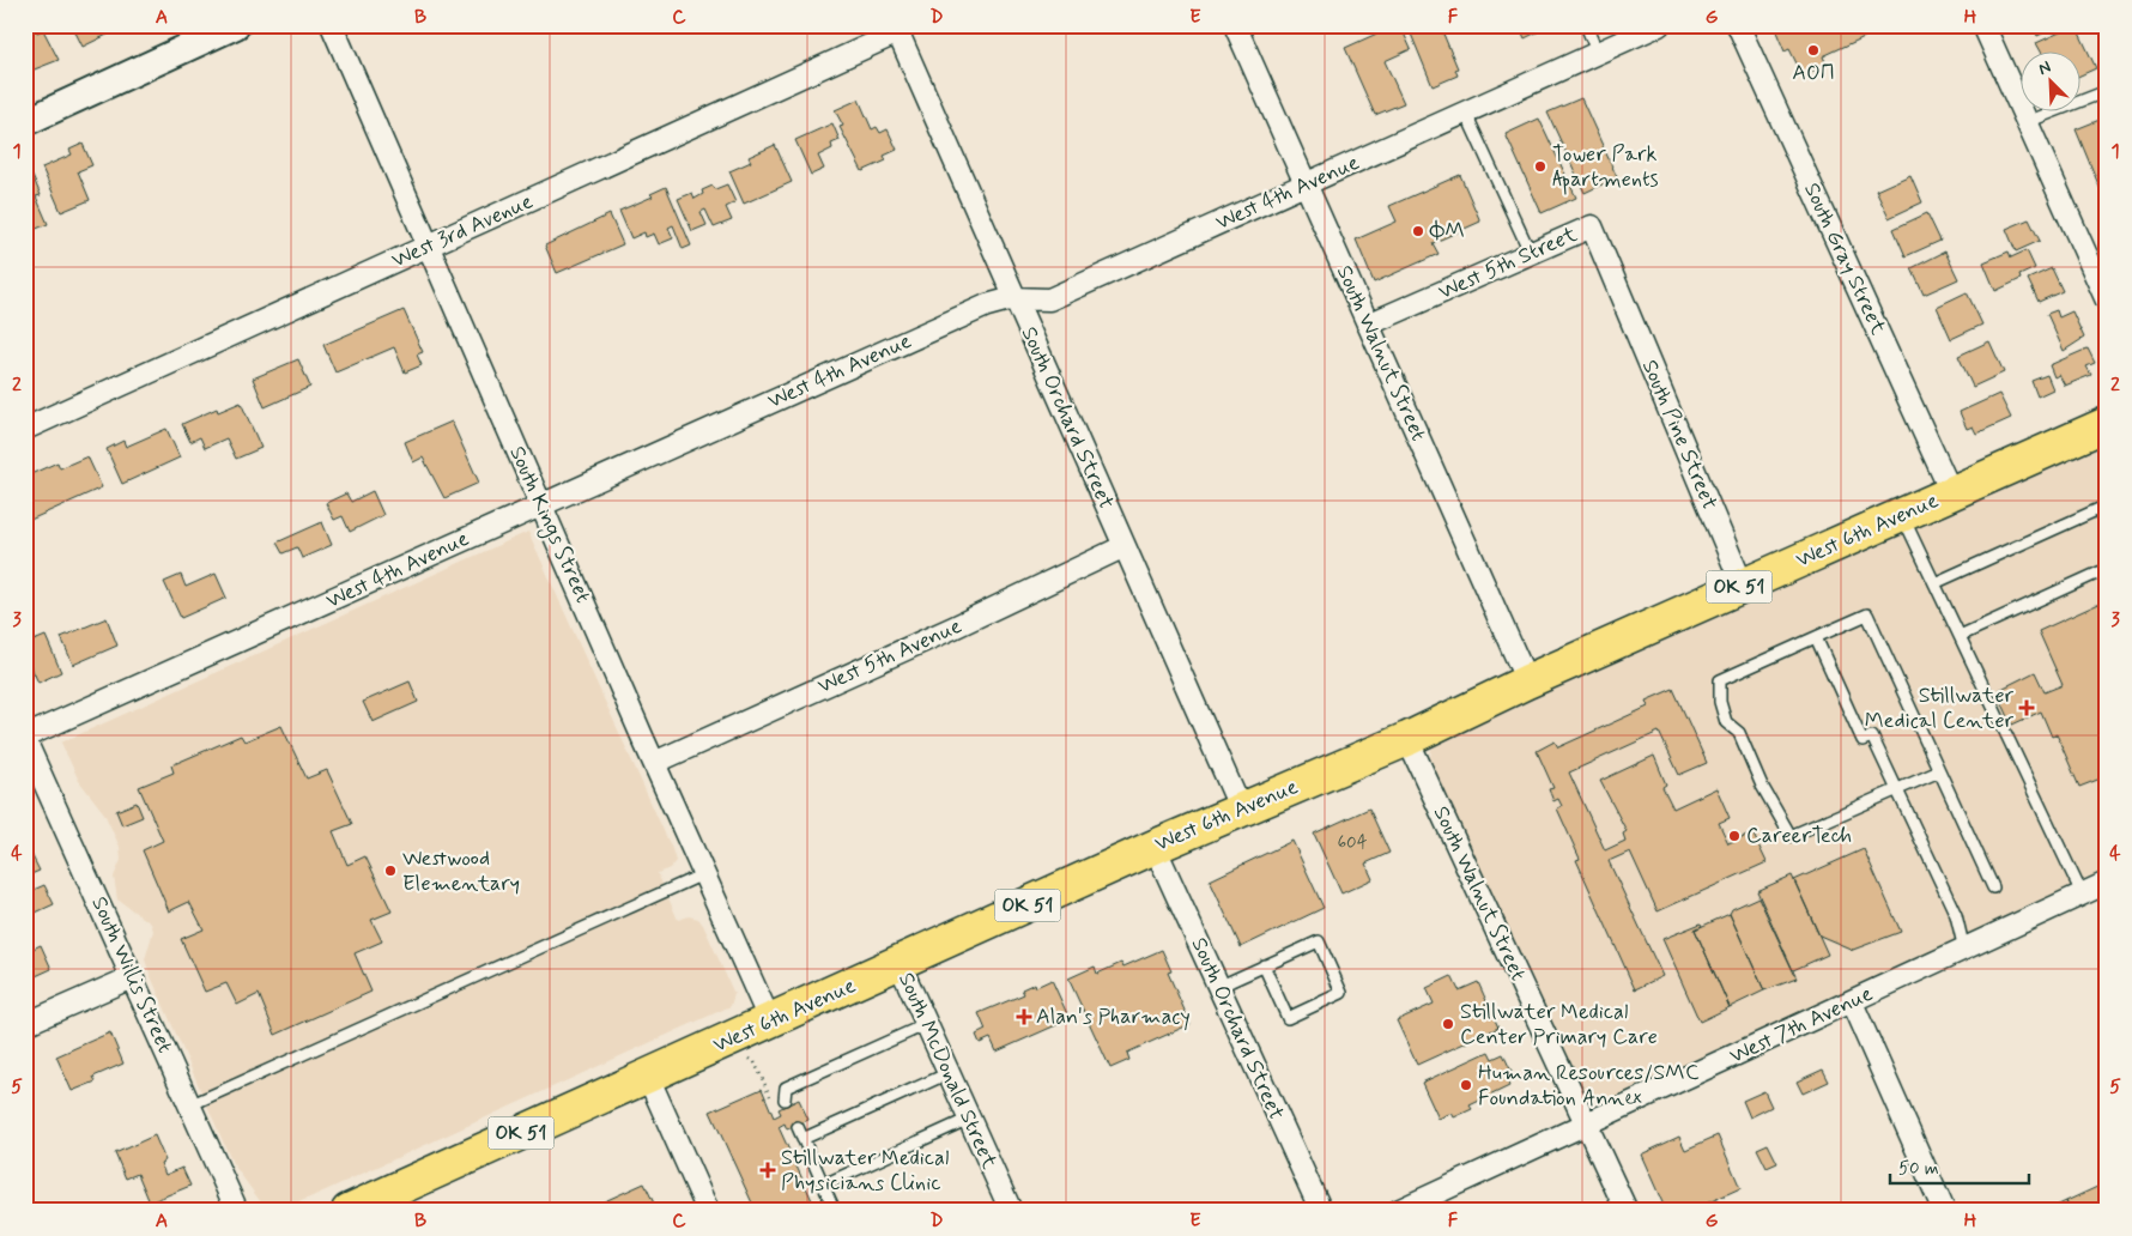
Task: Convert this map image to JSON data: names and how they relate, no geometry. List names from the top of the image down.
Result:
{
  "streets": {
    "highway": ["West 6th Avenue", "OK 51"],
    "street": [
      "West 4th Avenue",
      "West 3rd Avenue",
      "South Gray Street",
      "West 5th Street",
      "South Walnut Street",
      "South Orchard Street",
      "South Pine Street",
      "South Kings Street",
      "West 5th Avenue",
      "South Willis Street",
      "West 7th Avenue",
      "South McDonald Street"
    ]
  },
  "crossings": [
    ["West 4th Avenue", "South Walnut Street"],
    ["West 4th Avenue", "South Orchard Street"],
    ["West 4th Avenue", "South Kings Street"],
    ["West 4th Avenue", "South Willis Street"],
    ["West 3rd Avenue", "South Orchard Street"],
    ["West 3rd Avenue", "South Kings Street"],
    ["South Gray Street", "West 6th Avenue"],
    ["West 5th Street", "South Walnut Street"],
    ["West 5th Street", "South Pine Street"],
    ["South Walnut Street", "West 6th Avenue"],
    ["South Walnut Street", "West 7th Avenue"],
    ["South Orchard Street", "West 6th Avenue"],
    ["South Orchard Street", "West 5th Avenue"],
    ["South Pine Street", "West 6th Avenue"],
    ["South Kings Street", "West 6th Avenue"],
    ["South Kings Street", "West 5th Avenue"],
    ["West 6th Avenue", "South McDonald Street"]
  ],
  "places": {
    "other": [
      "AOΠ",
      "Tower Park Apartments",
      "ΦΜ",
      "CareerTech",
      "Westwood Elementary",
      "Stillwater Medical Center Primary Care",
      "Human Resources/SMC Foundation Annex"
    ],
    "health": ["Stillwater Medical Center", "Alan's Pharmacy", "Stillwater Medical Physicians Clinic"]
  },
  "house_numbers": ["604"],
  "scale_bar": "50 m",
  "north": "top left",
  "grid": {
    "columns": [
      "A",
      "B",
      "C",
      "D",
      "E",
      "F",
      "G",
      "H"
    ],
    "rows": [
      "1",
      "2",
      "3",
      "4",
      "5"
    ]
  }
}
